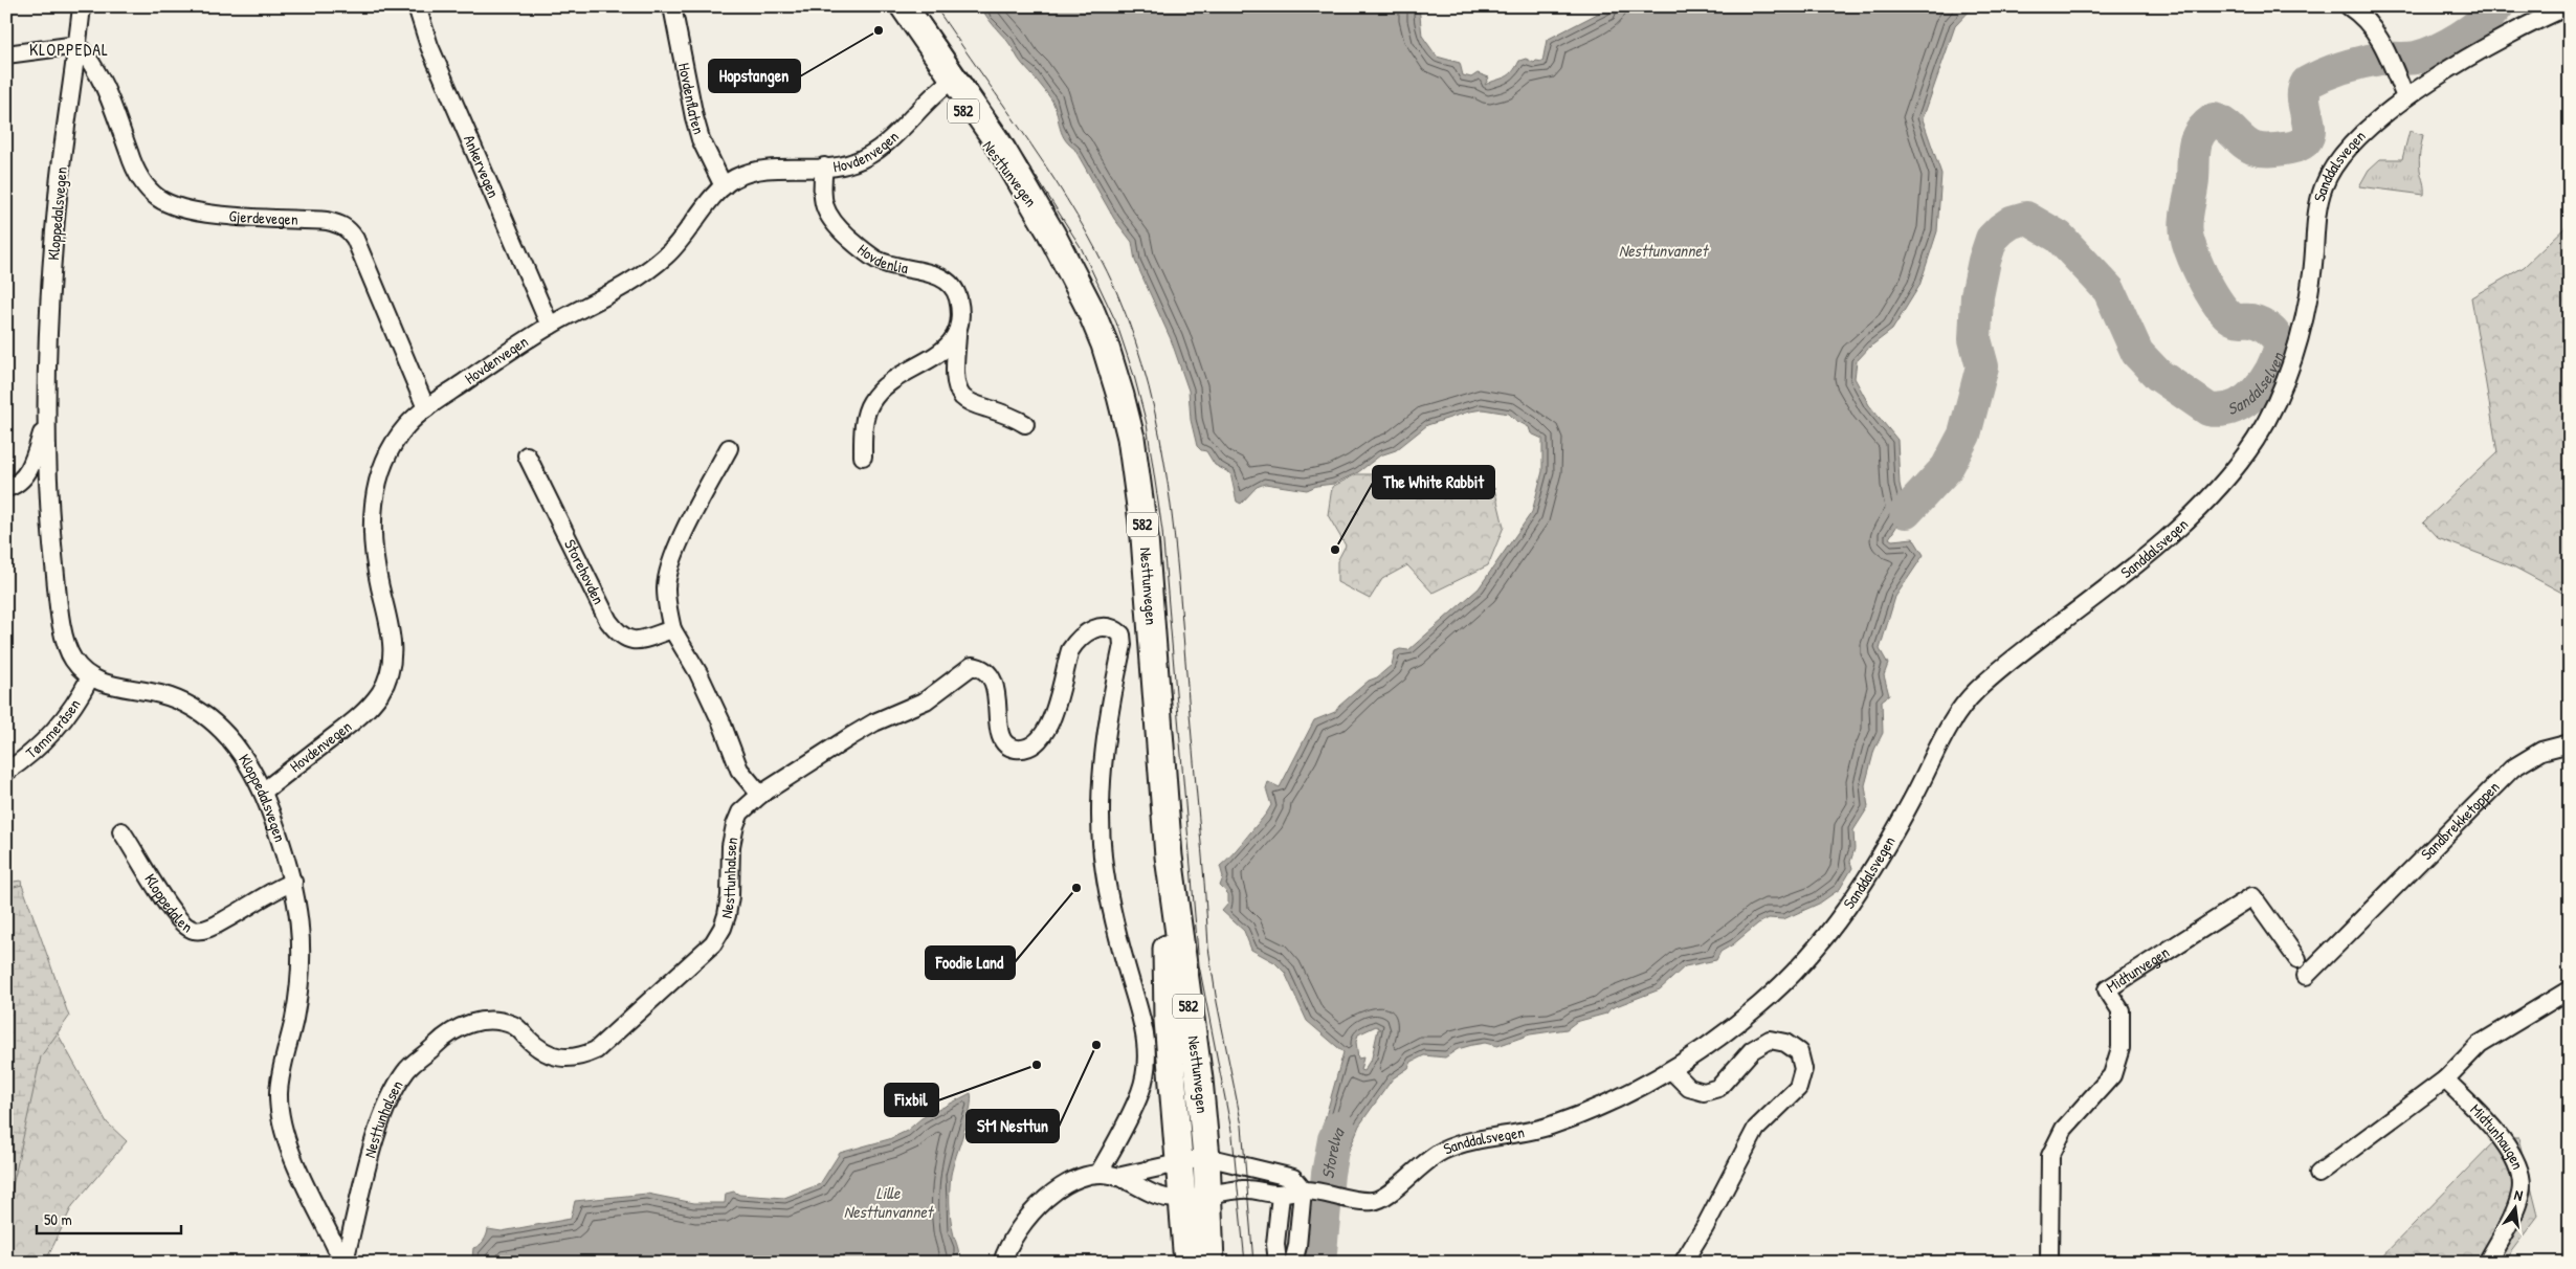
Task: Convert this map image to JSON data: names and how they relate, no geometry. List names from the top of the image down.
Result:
{
  "streets": {
    "main road": ["582", "Nesttunvegen"],
    "street": [
      "Hovdenflaten",
      "Hovdenvegen",
      "Ankervegen",
      "Sanddalsvegen",
      "Kloppedalsvegen",
      "Gjerdevegen",
      "Hovdenlia",
      "Storehovden",
      "Tømmeråsen",
      "Sandbrekketoppen",
      "Nesttunhalsen",
      "Kloppedalen",
      "Midtunvegen",
      "Midtunhaugen"
    ]
  },
  "crossings": [
    ["Hovdenflaten", "Hovdenvegen"],
    ["Hovdenvegen", "Ankervegen"],
    ["Hovdenvegen", "Nesttunvegen"],
    ["Hovdenvegen", "Kloppedalsvegen"],
    ["Hovdenvegen", "Gjerdevegen"],
    ["Hovdenvegen", "Hovdenlia"],
    ["Sanddalsvegen", "Nesttunvegen"],
    ["Kloppedalsvegen", "Gjerdevegen"],
    ["Kloppedalsvegen", "Tømmeråsen"],
    ["Kloppedalsvegen", "Nesttunhalsen"],
    ["Kloppedalsvegen", "Kloppedalen"]
  ],
  "districts": ["KLOPPEDAL"],
  "water": [
    "Nesttunvannet",
    "Sandalselven",
    "Storelva",
    "Lille Nesttunvannet"
  ],
  "places": [
    "Hopstangen",
    "The White Rabbit",
    "Foodie Land",
    "St1 Nesttun",
    "Fixbil"
  ],
  "scale_bar": "50 m",
  "north": "top"
}
